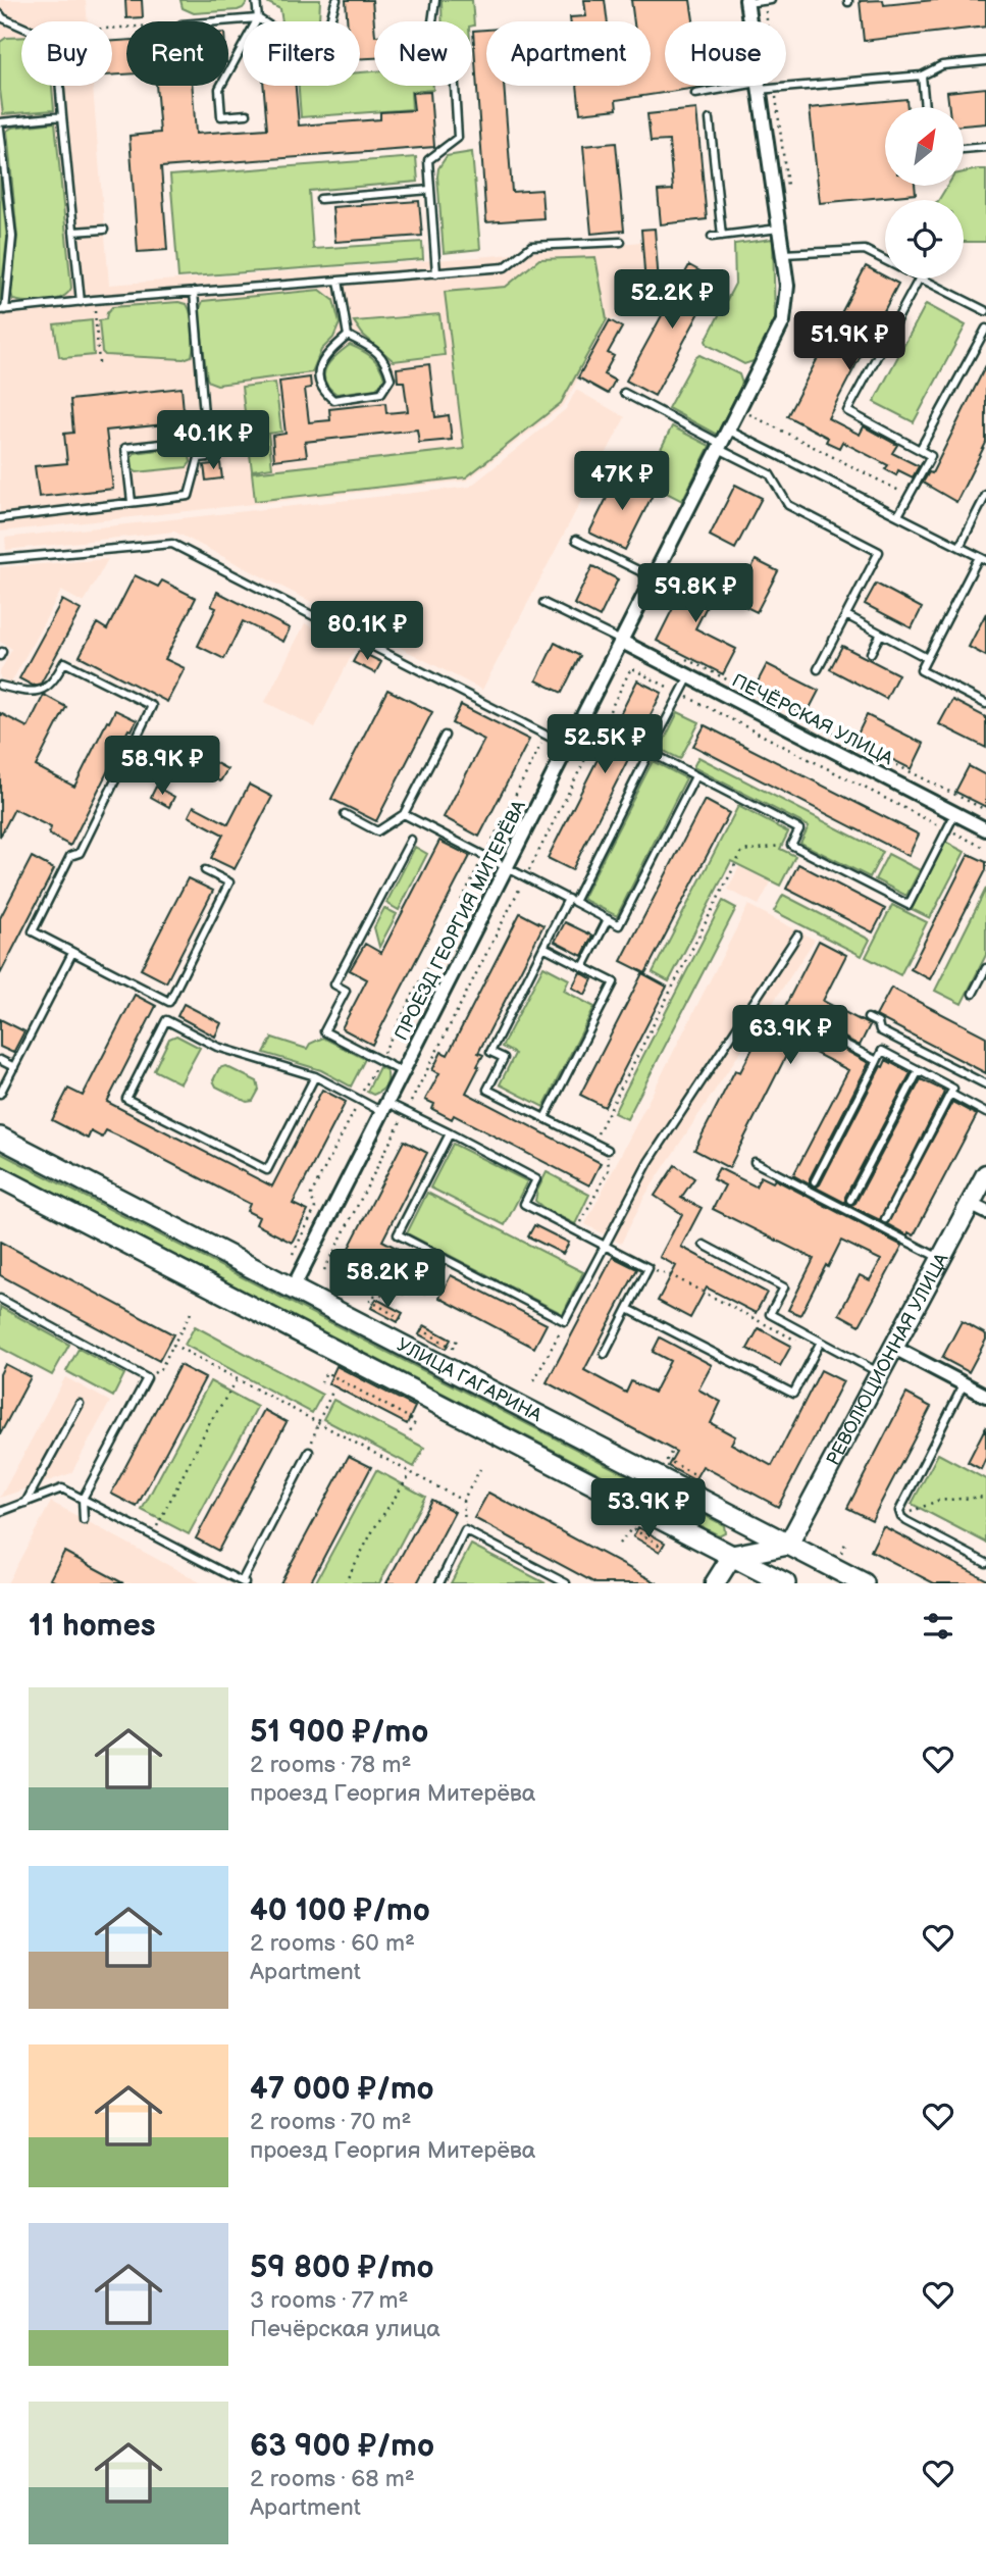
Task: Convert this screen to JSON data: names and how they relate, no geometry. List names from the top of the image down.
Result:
{
  "streets": {
    "main road": ["РЕВОЛЮЦИОННАЯ УЛИЦА", "УЛИЦА ГАГАРИНА"],
    "street": ["ПЕЧЁРСКАЯ УЛИЦА", "ПРОЕЗД ГЕОРГИЯ МИТЕРЁВА"]
  },
  "crossings": [
    ["ПЕЧЁРСКАЯ УЛИЦА", "ПРОЕЗД ГЕОРГИЯ МИТЕРЁВА"],
    ["ПРОЕЗД ГЕОРГИЯ МИТЕРЁВА", "УЛИЦА ГАГАРИНА"],
    ["РЕВОЛЮЦИОННАЯ УЛИЦА", "УЛИЦА ГАГАРИНА"]
  ],
  "north": "top right",
  "page": {
    "chip": [
      "Buy",
      "Rent",
      "Filters",
      "New",
      "Apartment",
      "House"
    ],
    "price": [
      "52.2K ₽",
      "51.9K ₽",
      "40.1K ₽",
      "47K ₽",
      "59.8K ₽",
      "80.1K ₽",
      "52.5K ₽",
      "58.9K ₽",
      "63.9K ₽",
      "58.2K ₽",
      "53.9K ₽"
    ],
    "heading": "11 homes",
    "list": [
      {
        "name": "51 900 ₽/mo",
        "note": "2 rooms · 78 m² · проезд Георгия Митерёва"
      },
      {
        "name": "40 100 ₽/mo",
        "note": "2 rooms · 60 m² · Apartment"
      },
      {
        "name": "47 000 ₽/mo",
        "note": "2 rooms · 70 m² · проезд Георгия Митерёва"
      },
      {
        "name": "59 800 ₽/mo",
        "note": "3 rooms · 77 m² · Печёрская улица"
      },
      {
        "name": "63 900 ₽/mo",
        "note": "2 rooms · 68 m² · Apartment"
      }
    ]
  }
}
